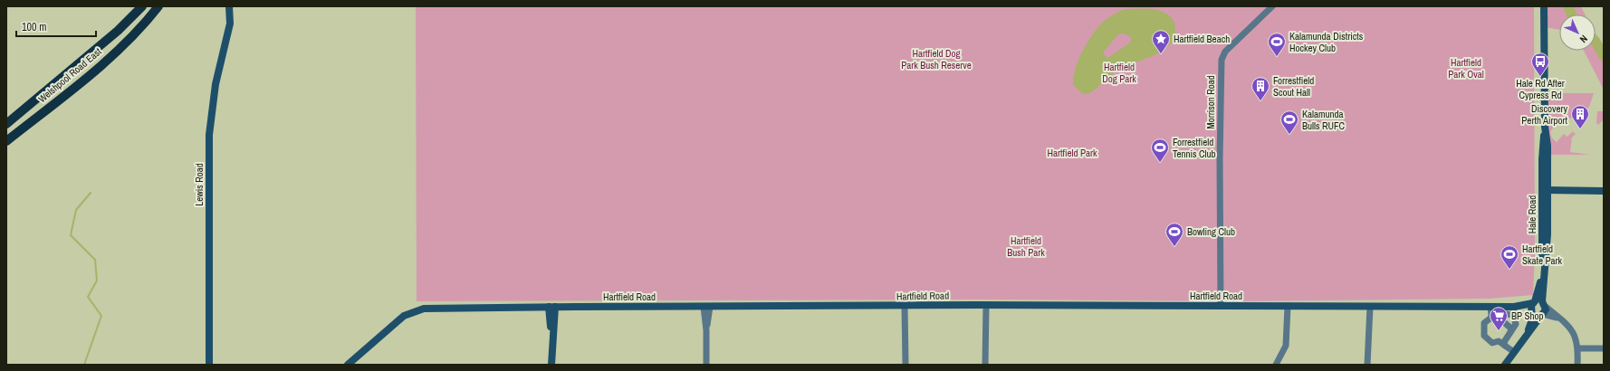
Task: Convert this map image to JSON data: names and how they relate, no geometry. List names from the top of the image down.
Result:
{
  "streets": {
    "main road": ["Welshpool Road East"],
    "street": [
      "Morrison Road",
      "Lewis Road",
      "Hale Road",
      "Hartfield Road"
    ]
  },
  "crossings": [
    ["Morrison Road", "Hartfield Road"],
    ["Hale Road", "Hartfield Road"]
  ],
  "parks": [
    "Hartfield Dog Park Bush Reserve",
    "Hartfield Park Oval",
    "Hartfield Dog Park",
    "Hartfield Park",
    "Hartfield Bush Park"
  ],
  "places": {
    "place": ["Hartfield Beach"],
    "sports": [
      "Kalamunda Districts Hockey Club",
      "Kalamunda Bulls RUFC",
      "Forrestfield Tennis Club",
      "Bowling Club",
      "Hartfield Skate Park"
    ],
    "bus stop": ["Hale Rd After Cypress Rd"],
    "building": ["Forrestfield Scout Hall", "Discovery Perth Airport"],
    "supermarket": ["BP Shop"]
  },
  "scale_bar": "100 m",
  "north": "bottom right"
}
